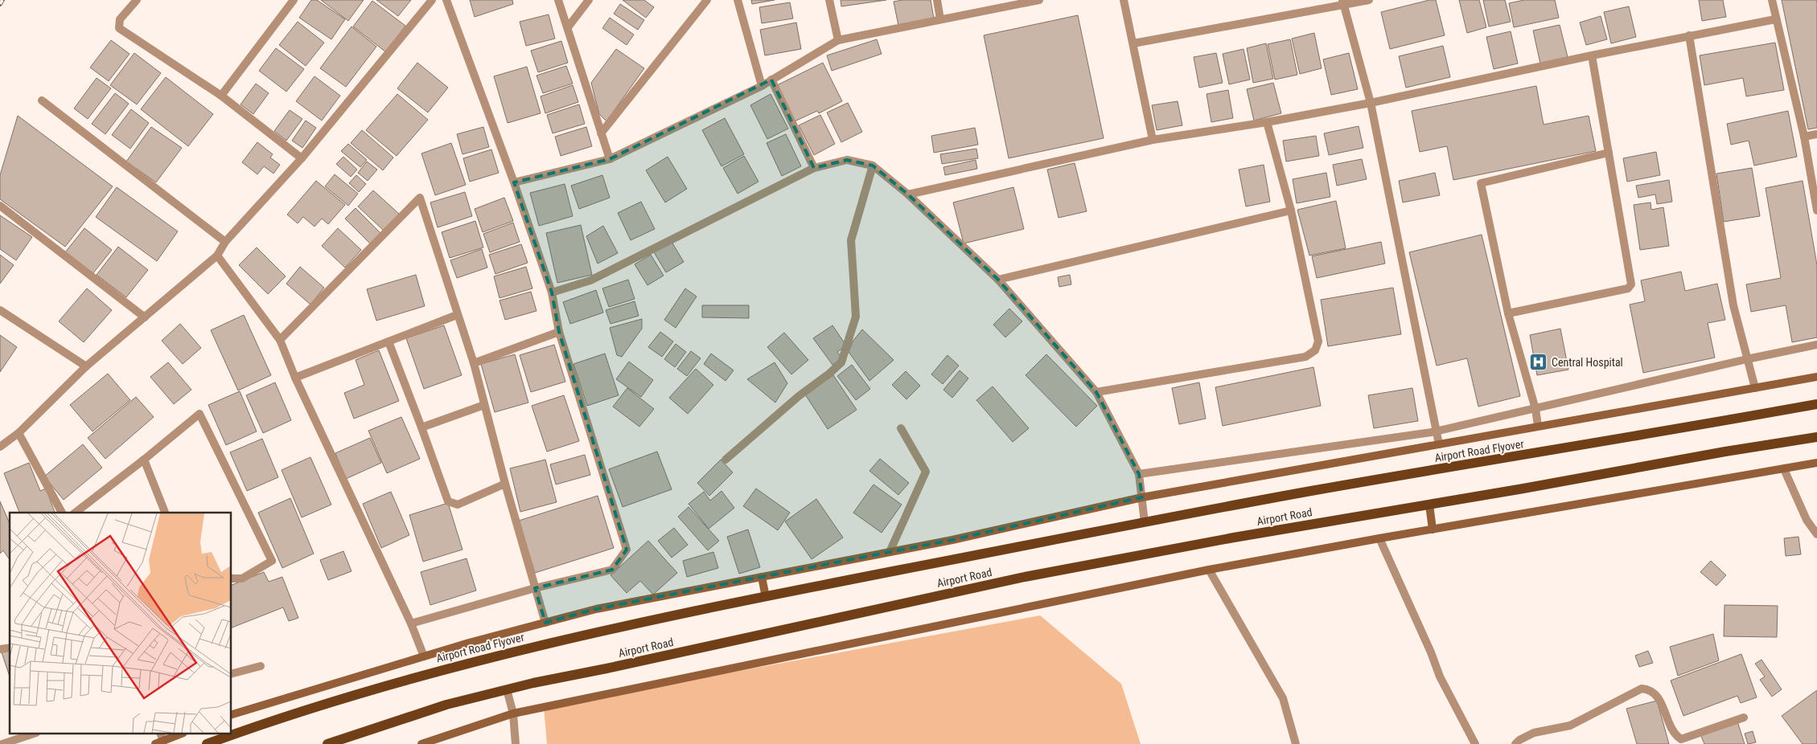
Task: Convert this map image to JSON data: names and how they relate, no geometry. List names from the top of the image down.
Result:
{
  "streets": {
    "main road": ["Airport Road Flyover", "Airport Road"]
  },
  "places": {
    "hospital": ["Central Hospital"]
  }
}
